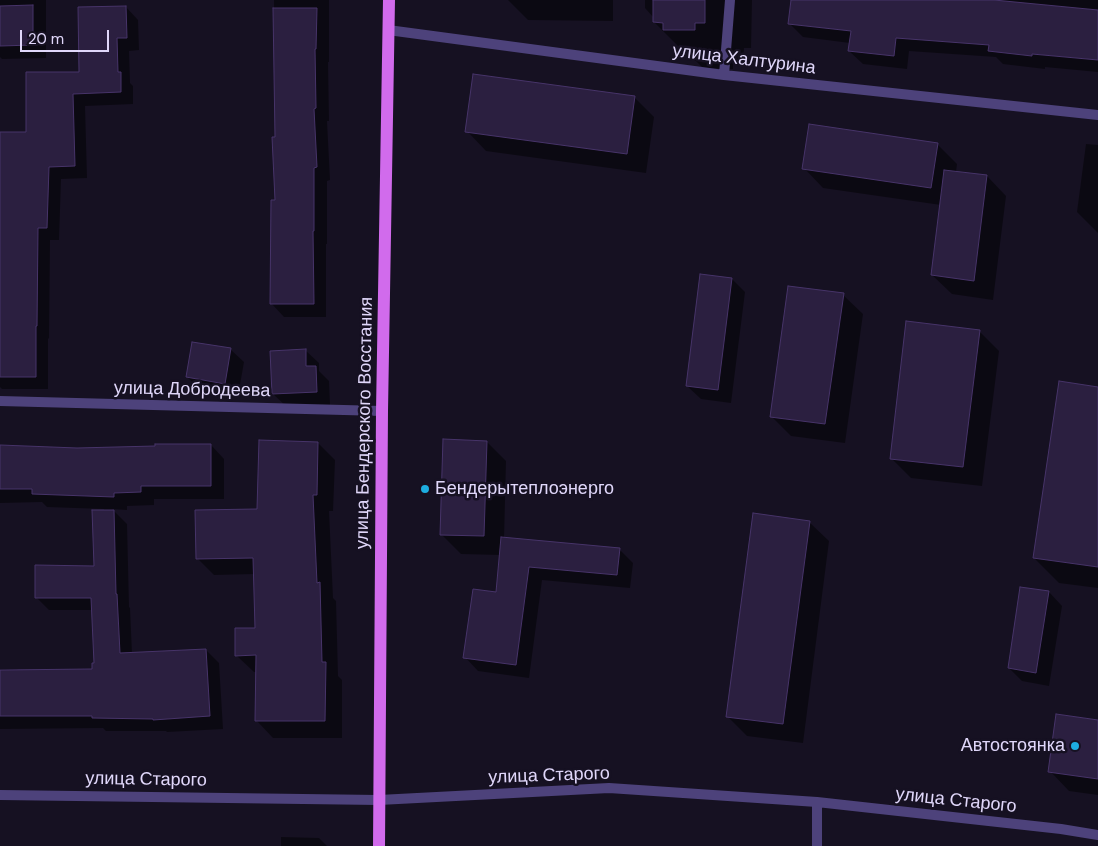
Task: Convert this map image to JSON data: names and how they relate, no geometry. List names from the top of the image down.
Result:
{
  "streets": {
    "main road": ["улица Бендерского Восстания"],
    "street": ["улица Халтурина", "улица Добродеева", "улица Старого"]
  },
  "crossings": [
    ["улица Халтурина", "улица Бендерского Восстания"],
    ["улица Добродеева", "улица Бендерского Восстания"],
    ["улица Бендерского Восстания", "улица Старого"]
  ],
  "places": ["Бендерытеплоэнерго", "Автостоянка"],
  "scale_bar": "20 m"
}
